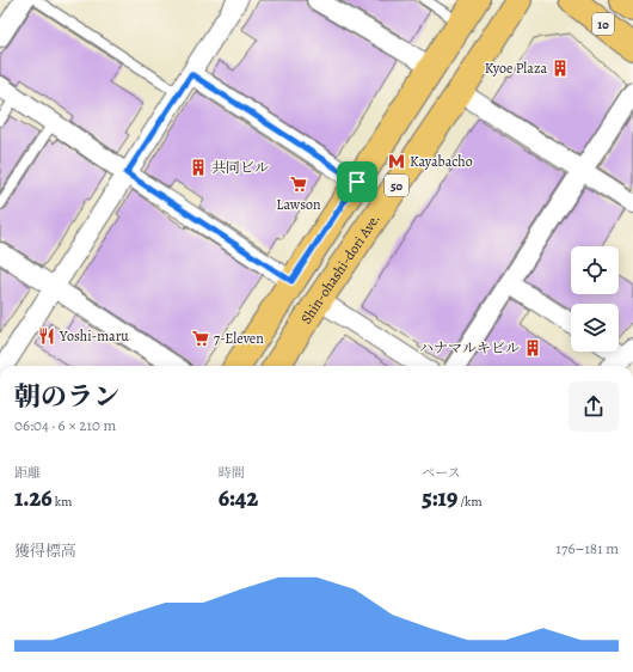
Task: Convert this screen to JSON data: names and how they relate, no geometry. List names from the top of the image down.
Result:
{
  "streets": {
    "main road": ["10", "50", "Shin-ohashi-dori Ave."]
  },
  "places": {
    "building": ["Kyoe Plaza", "共同ビル", "ハナマルキビル"],
    "metro station": ["Kayabacho"],
    "supermarket": ["Lawson", "7-Eleven"],
    "restaurant": ["Yoshi-maru"]
  },
  "page": {
    "heading": ["朝のラン", "06:04 · 6 × 210 m"],
    "stats": [
      ["距離", "1.26 km"],
      ["時間", "6:42"],
      ["ペース", "5:19 /km"]
    ],
    "chart": ["獲得標高", "176–181 m"]
  }
}
